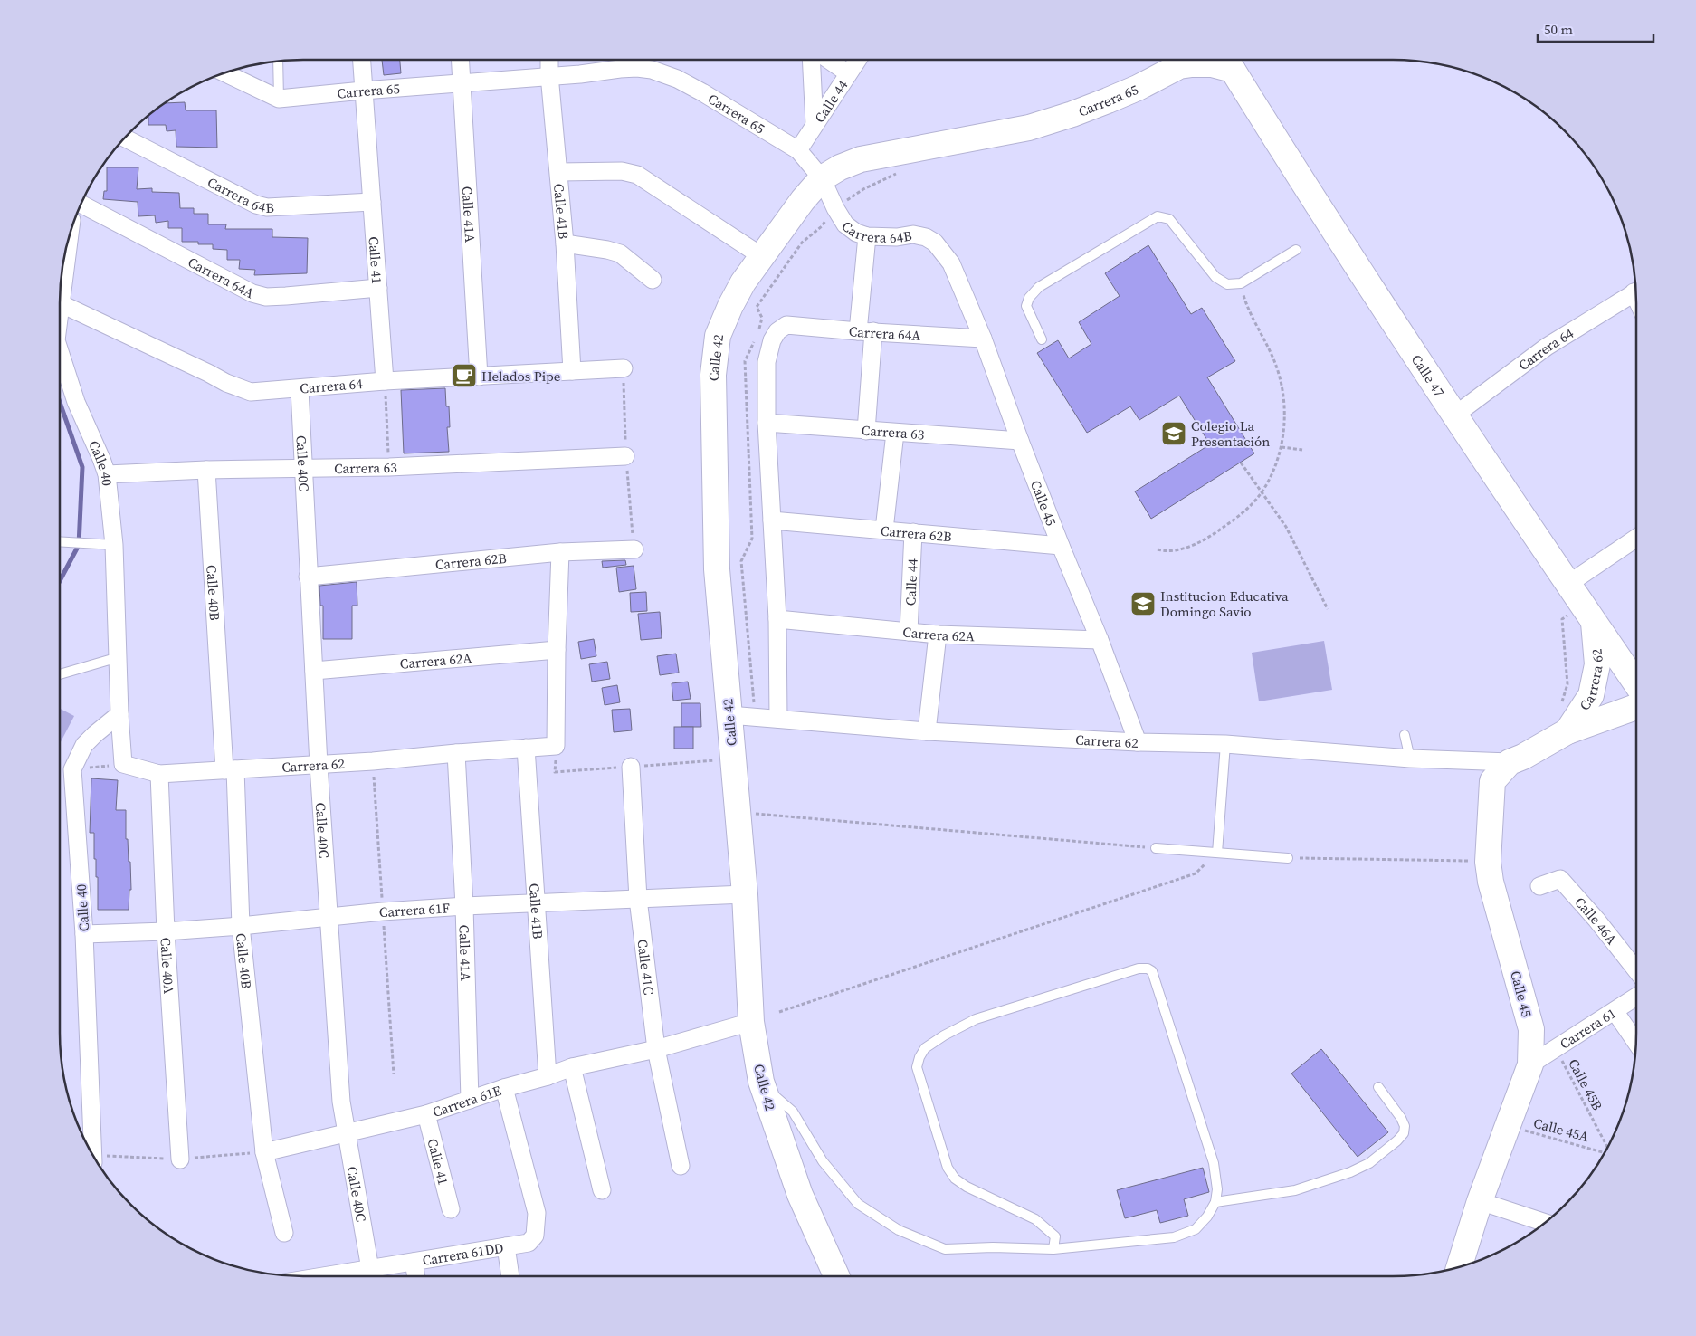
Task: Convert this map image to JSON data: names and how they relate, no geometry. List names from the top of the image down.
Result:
{
  "streets": {
    "street": [
      "Carrera 65",
      "Calle 44",
      "Carrera 64B",
      "Calle 41B",
      "Calle 41A",
      "Calle 41",
      "Carrera 64A",
      "Carrera 64",
      "Calle 42",
      "Calle 47",
      "Carrera 63",
      "Calle 40",
      "Calle 40C",
      "Calle 45",
      "Carrera 62B",
      "Calle 40B",
      "Carrera 62A",
      "Carrera 62",
      "Carrera 61F",
      "Calle 46A",
      "Calle 40A",
      "Calle 41C",
      "Carrera 61",
      "Carrera 61E",
      "Carrera 61DD"
    ],
    "path": ["Calle 45B", "Calle 45A"]
  },
  "crossings": [
    ["Carrera 65", "Calle 44"],
    ["Carrera 65", "Carrera 64B"],
    ["Carrera 65", "Calle 41B"],
    ["Carrera 65", "Calle 41A"],
    ["Carrera 65", "Calle 41"],
    ["Carrera 65", "Calle 42"],
    ["Carrera 65", "Calle 47"],
    ["Calle 44", "Carrera 62B"],
    ["Calle 44", "Carrera 62A"],
    ["Carrera 64B", "Calle 41"],
    ["Carrera 64B", "Calle 42"],
    ["Carrera 64B", "Calle 45"],
    ["Calle 41B", "Carrera 64"],
    ["Calle 41B", "Carrera 62"],
    ["Calle 41B", "Carrera 61F"],
    ["Calle 41B", "Carrera 61E"],
    ["Calle 41A", "Carrera 64"],
    ["Calle 41A", "Carrera 62"],
    ["Calle 41A", "Carrera 61F"],
    ["Calle 41A", "Carrera 61E"],
    ["Calle 41", "Carrera 64A"],
    ["Calle 41", "Carrera 64"],
    ["Calle 41", "Carrera 61E"],
    ["Carrera 64A", "Carrera 63"],
    ["Carrera 64A", "Calle 45"],
    ["Carrera 64", "Calle 47"],
    ["Carrera 64", "Calle 40"],
    ["Carrera 64", "Calle 40C"],
    ["Calle 42", "Carrera 62"],
    ["Calle 42", "Carrera 61F"],
    ["Calle 42", "Carrera 61E"],
    ["Calle 47", "Carrera 62"],
    ["Carrera 63", "Calle 40"],
    ["Carrera 63", "Calle 40C"],
    ["Carrera 63", "Calle 45"],
    ["Carrera 63", "Calle 40B"],
    ["Calle 40", "Carrera 62"],
    ["Calle 40", "Carrera 61F"],
    ["Calle 40C", "Carrera 62B"],
    ["Calle 40C", "Carrera 62A"],
    ["Calle 40C", "Carrera 62"],
    ["Calle 40C", "Carrera 61F"],
    ["Calle 40C", "Carrera 61E"],
    ["Calle 40C", "Carrera 61DD"],
    ["Calle 45", "Carrera 62B"],
    ["Calle 45", "Carrera 62A"],
    ["Calle 45", "Carrera 62"],
    ["Calle 45", "Carrera 61"],
    ["Calle 45", "Calle 45A"],
    ["Calle 40B", "Carrera 62"],
    ["Calle 40B", "Carrera 61F"],
    ["Calle 40B", "Carrera 61E"],
    ["Carrera 62A", "Carrera 62"],
    ["Carrera 62", "Calle 40A"],
    ["Carrera 61F", "Calle 40A"],
    ["Carrera 61F", "Calle 41C"],
    ["Calle 41C", "Carrera 61E"],
    ["Carrera 61", "Calle 45B"],
    ["Carrera 61E", "Carrera 61DD"]
  ],
  "places": {
    "cafe": ["Helados Pipe"],
    "school or university": ["Colegio La Presentación", "Institucion Educativa Domingo Savio"]
  },
  "scale_bar": "50 m"
}
